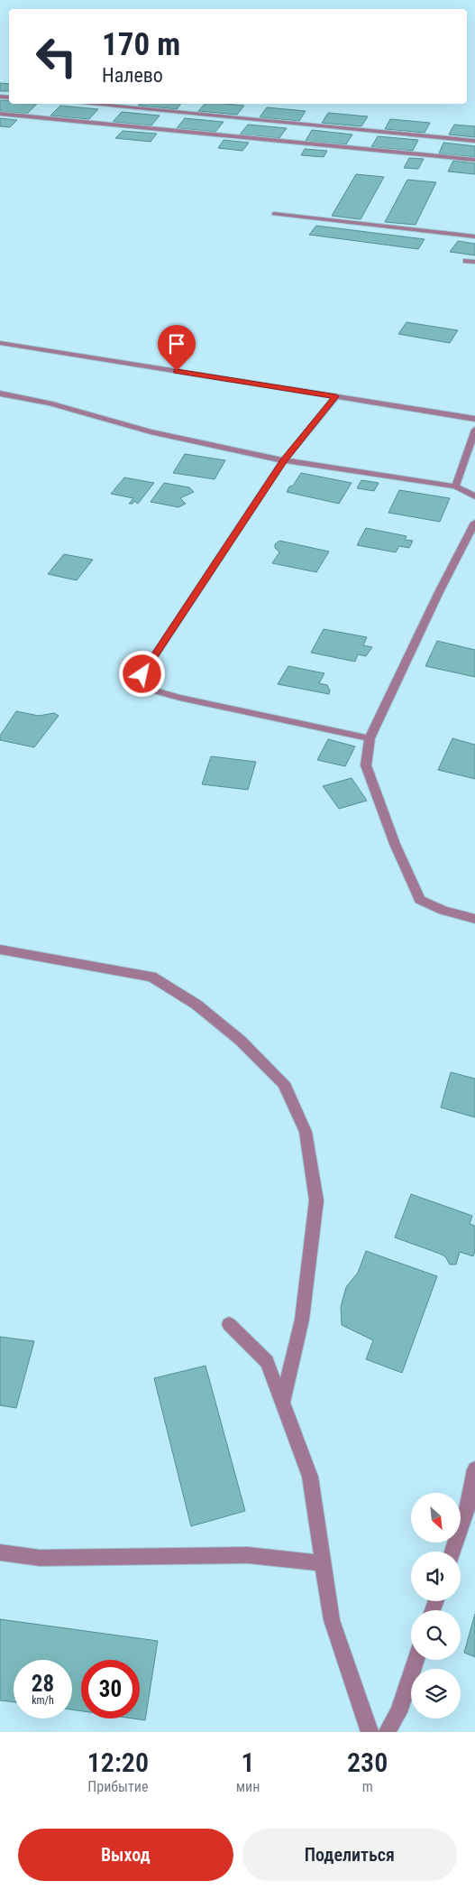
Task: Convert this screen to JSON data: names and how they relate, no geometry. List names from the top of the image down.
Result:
{
  "north": "bottom right",
  "page": {
    "turn": ["170 m", "Налево"],
    "speed": "28 km/h",
    "limit": "30",
    "eta": [
      "12:20",
      "Прибытие",
      "1",
      "мин",
      "230",
      "m"
    ],
    "buttons": ["Выход", "Поделиться"]
  }
}
